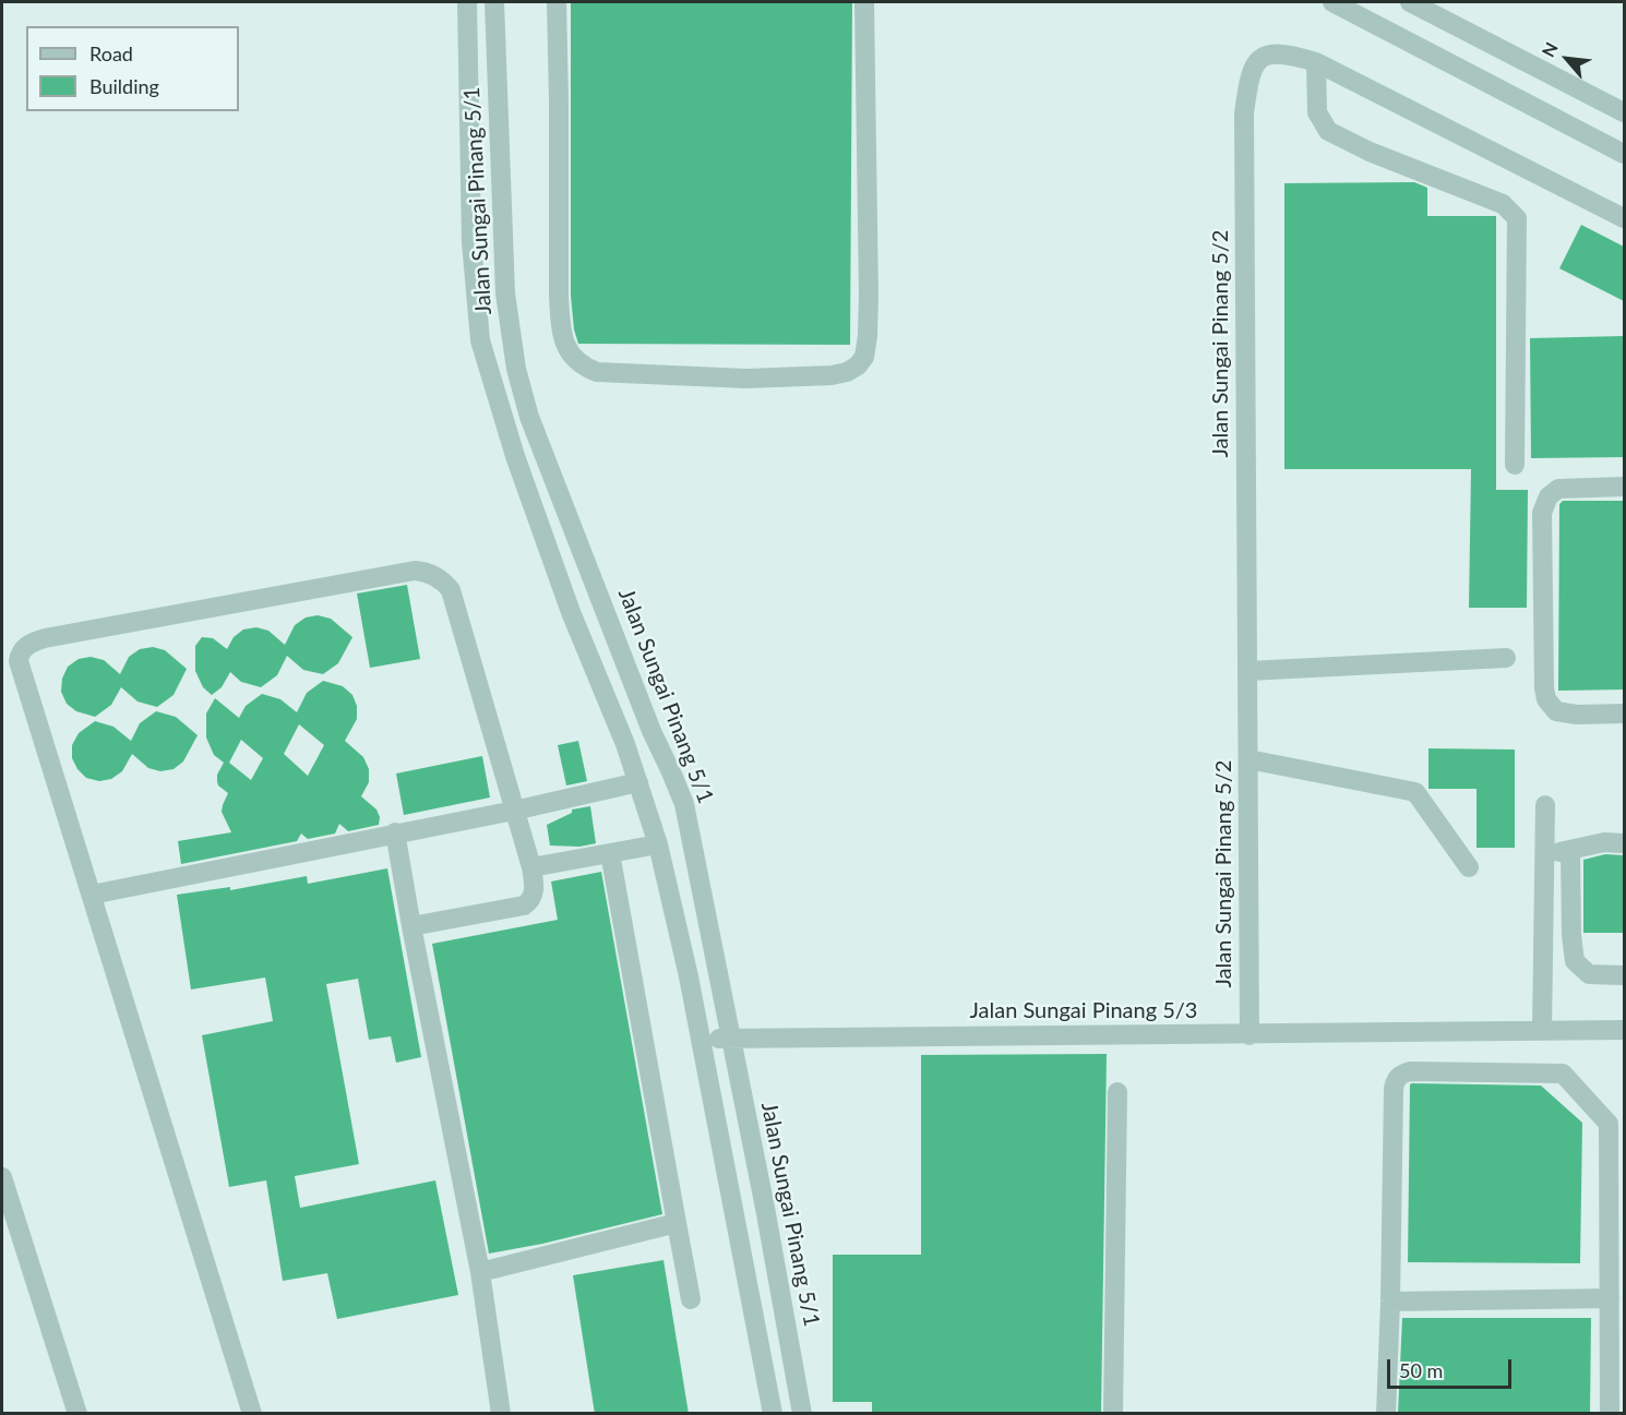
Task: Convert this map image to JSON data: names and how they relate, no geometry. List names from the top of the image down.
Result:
{
  "streets": {
    "street": ["Jalan Sungai Pinang 5/1", "Jalan Sungai Pinang 5/2", "Jalan Sungai Pinang 5/3"]
  },
  "crossings": [
    ["Jalan Sungai Pinang 5/1", "Jalan Sungai Pinang 5/3"],
    ["Jalan Sungai Pinang 5/2", "Jalan Sungai Pinang 5/3"]
  ],
  "legend": ["Road", "Building"],
  "scale_bar": "50 m",
  "north": "top left"
}
